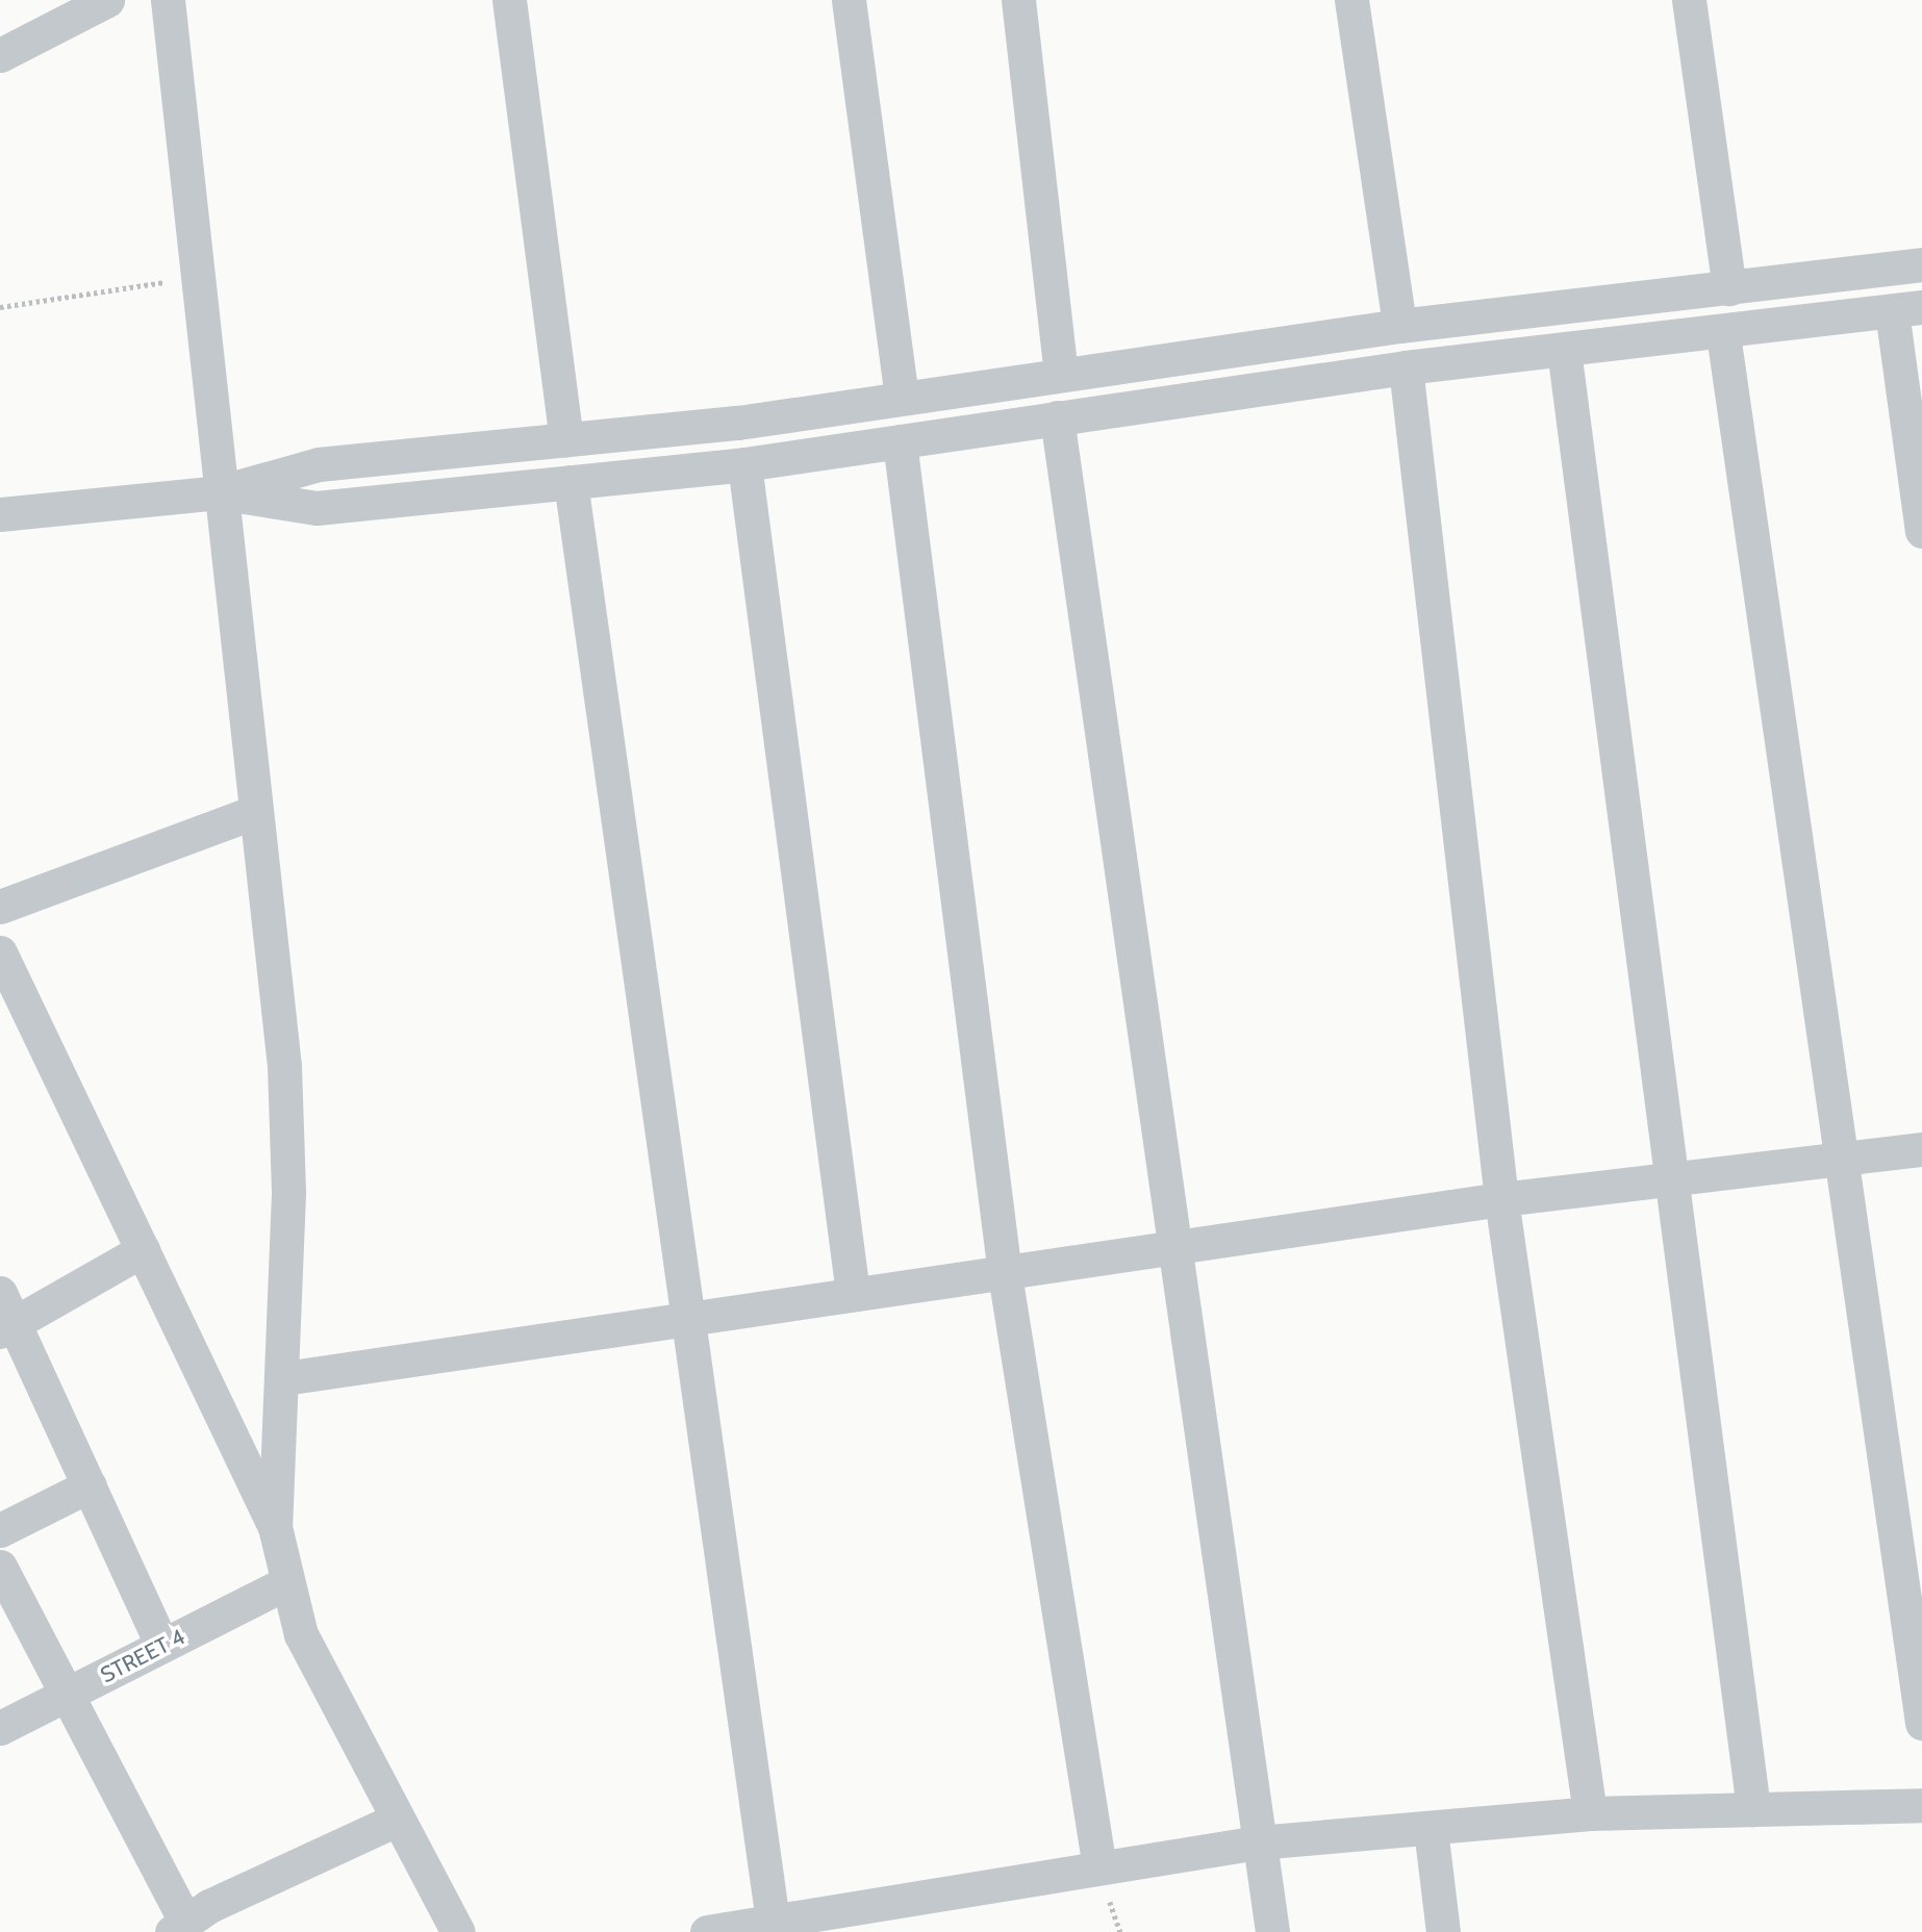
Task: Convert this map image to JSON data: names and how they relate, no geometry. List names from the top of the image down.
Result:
{
  "streets": {
    "street": ["STREET 4"]
  }
}
